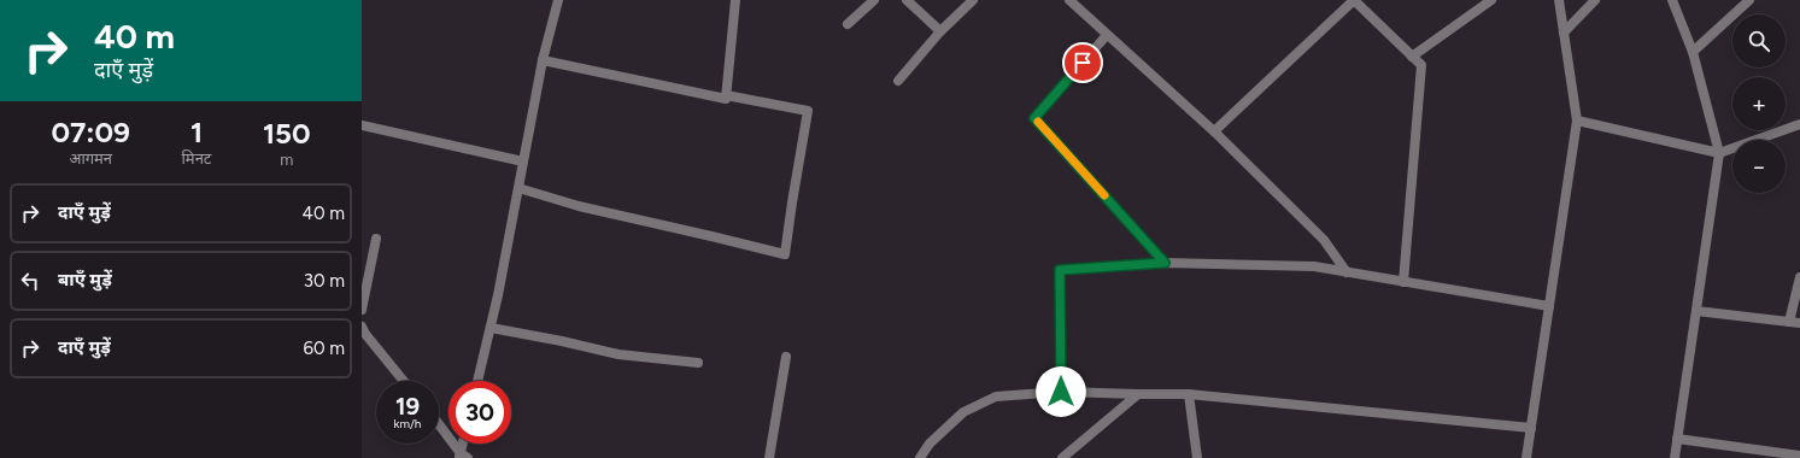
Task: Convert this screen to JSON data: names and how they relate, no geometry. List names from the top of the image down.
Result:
{
  "page": {
    "turn": ["40 m", "दाएँ मुड़ें"],
    "map_buttons": ["+", "−"],
    "eta": [
      "07:09",
      "आगमन",
      "1",
      "मिनट",
      "150",
      "m"
    ],
    "list": [
      {
        "name": "दाएँ मुड़ें",
        "value": "40 m"
      },
      {
        "name": "बाएँ मुड़ें",
        "value": "30 m"
      },
      {
        "name": "दाएँ मुड़ें",
        "value": "60 m"
      }
    ],
    "speed": "19 km/h",
    "limit": "30"
  }
}
